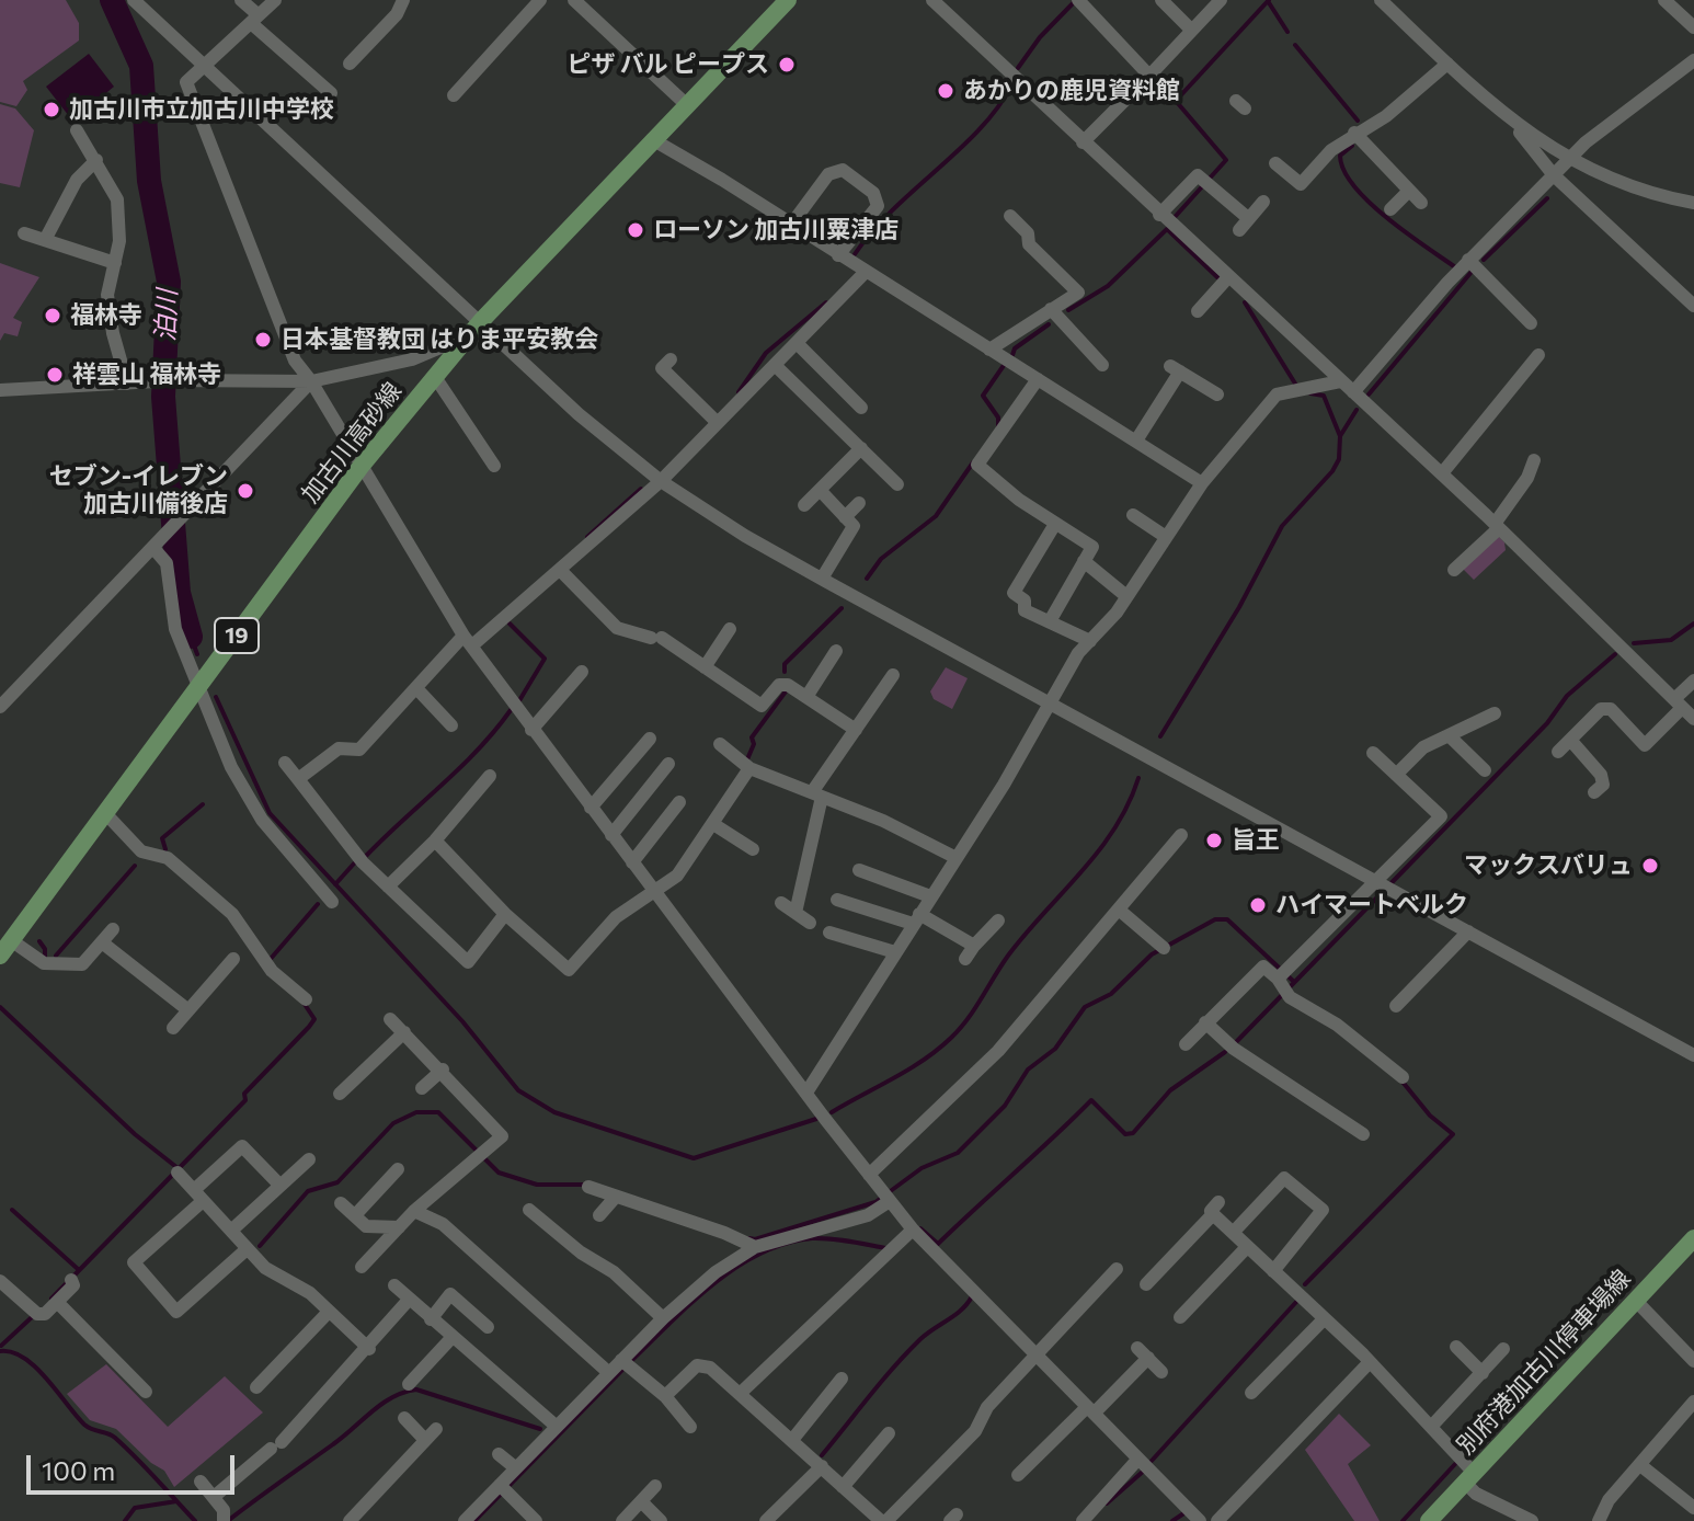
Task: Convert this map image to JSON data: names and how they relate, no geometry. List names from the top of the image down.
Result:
{
  "streets": {
    "main road": ["加古川高砂線", "19", "別府港加古川停車場線"]
  },
  "water": ["泊川"],
  "places": [
    "ピザ バル ピープス",
    "あかりの鹿児資料館",
    "加古川市立加古川中学校",
    "ローソン 加古川粟津店",
    "福林寺",
    "日本基督教団 はりま平安教会",
    "祥雲山 福林寺",
    "セブン-イレブン 加古川備後店",
    "旨王",
    "マックスバリュ",
    "ハイマートベルク"
  ],
  "scale_bar": "100 m"
}
